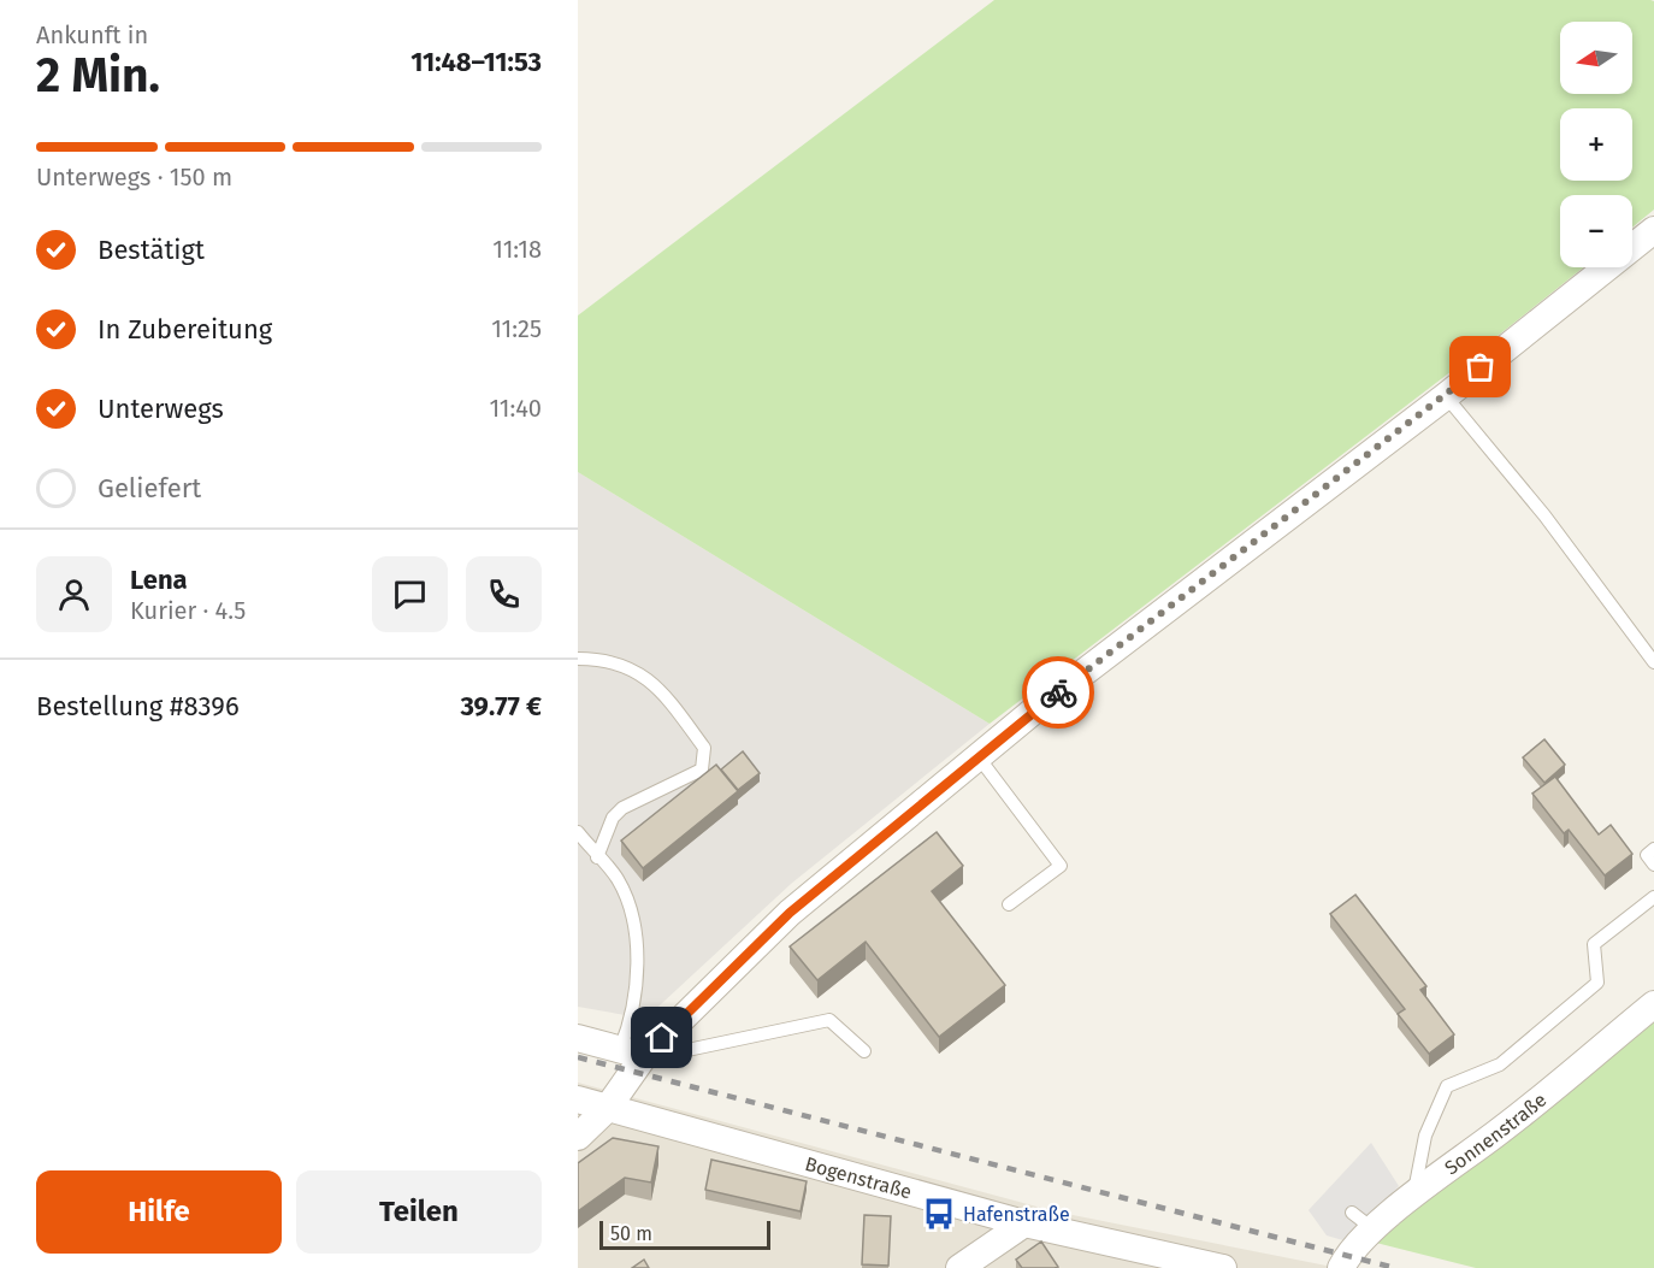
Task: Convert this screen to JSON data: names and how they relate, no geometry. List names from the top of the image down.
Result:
{
  "streets": {
    "street": ["Sonnenstraße", "Bogenstraße"]
  },
  "places": {
    "bus stop": ["Hafenstraße"]
  },
  "scale_bar": "50 m",
  "north": "left",
  "page": {
    "heading": ["2 Min.", "Ankunft in", "11:48–11:53"],
    "panel": [
      "Lena",
      "Kurier · 4.5",
      "Bestellung #8396",
      "39.77 €"
    ],
    "map_buttons": ["+", "−"],
    "bar": "Unterwegs · 150 m",
    "list": [
      ["Bestätigt", "11:18"],
      ["In Zubereitung", "11:25"],
      ["Unterwegs", "11:40"],
      "Geliefert"
    ],
    "buttons": ["Hilfe", "Teilen"],
    "scale": "50 m"
  }
}
